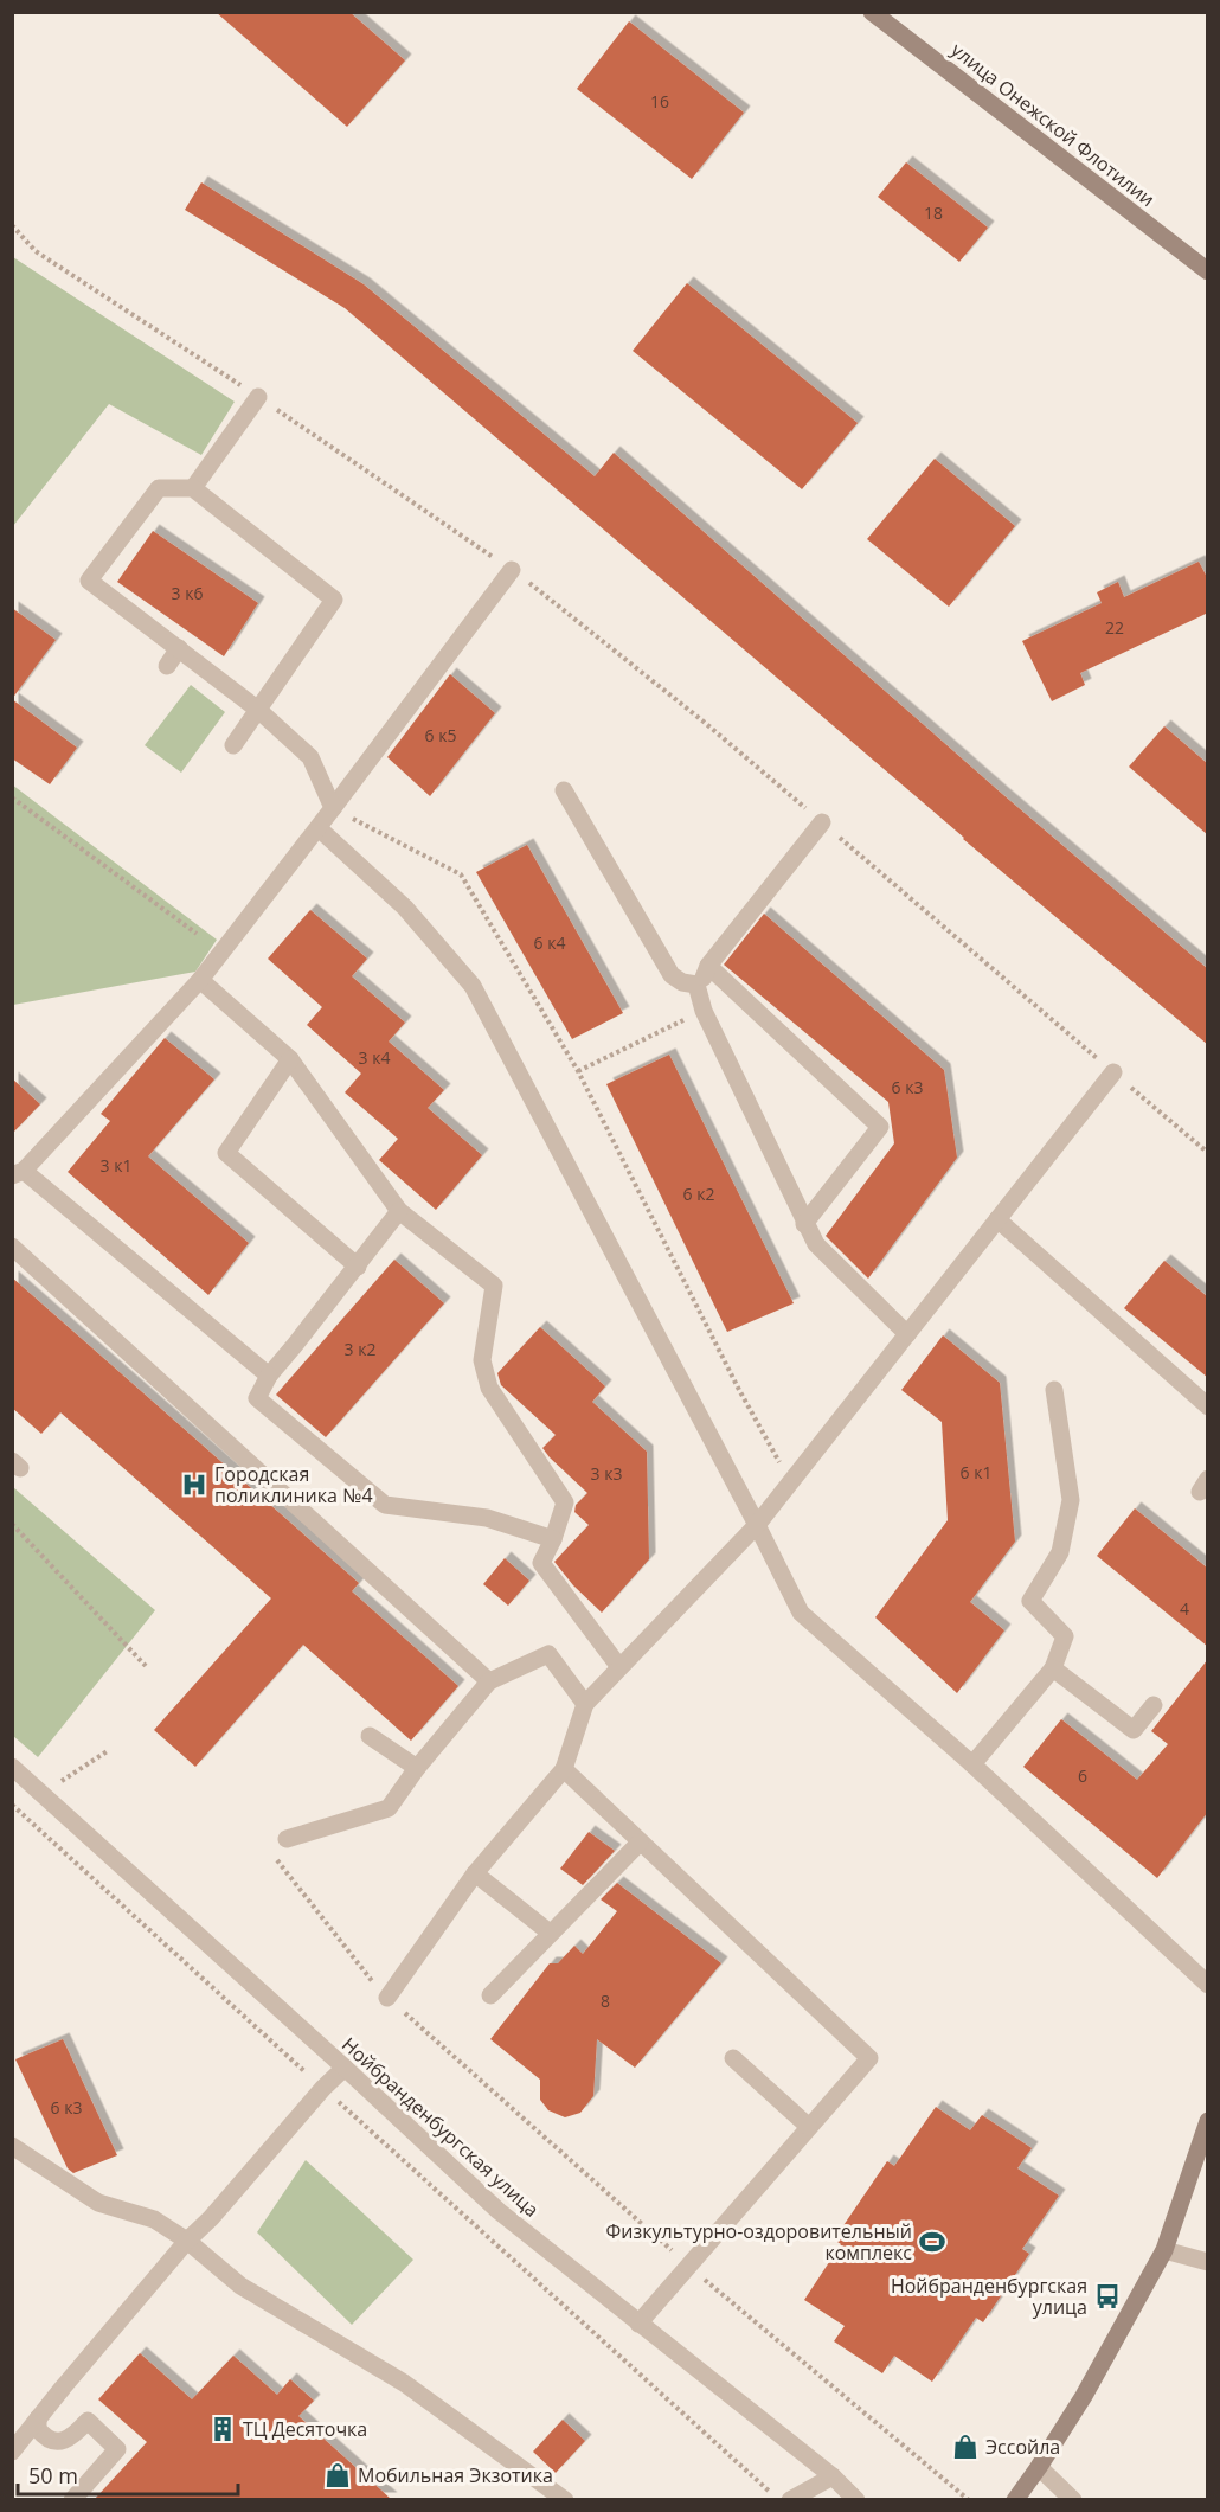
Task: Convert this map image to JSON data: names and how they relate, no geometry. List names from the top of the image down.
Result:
{
  "streets": {
    "main road": ["улица Онежской Флотилии"],
    "street": ["Нойбранденбургская улица"]
  },
  "places": {
    "hospital": ["Городская поликлиника №4"],
    "sports": ["Физкультурно-оздоровительный комплекс"],
    "bus stop": ["Нойбранденбургская улица"],
    "building": ["ТЦ Десяточка"],
    "shop": ["Эссойла", "Мобильная Экзотика"]
  },
  "house_numbers": [
    "16",
    "18",
    "3 к6",
    "22",
    "6 к5",
    "6 к4",
    "3 к4",
    "6 к3",
    "3 к1",
    "6 к2",
    "3 к2",
    "6 к1",
    "3 к3",
    "4",
    "6",
    "8",
    "6 к3"
  ],
  "scale_bar": "50 m"
}
